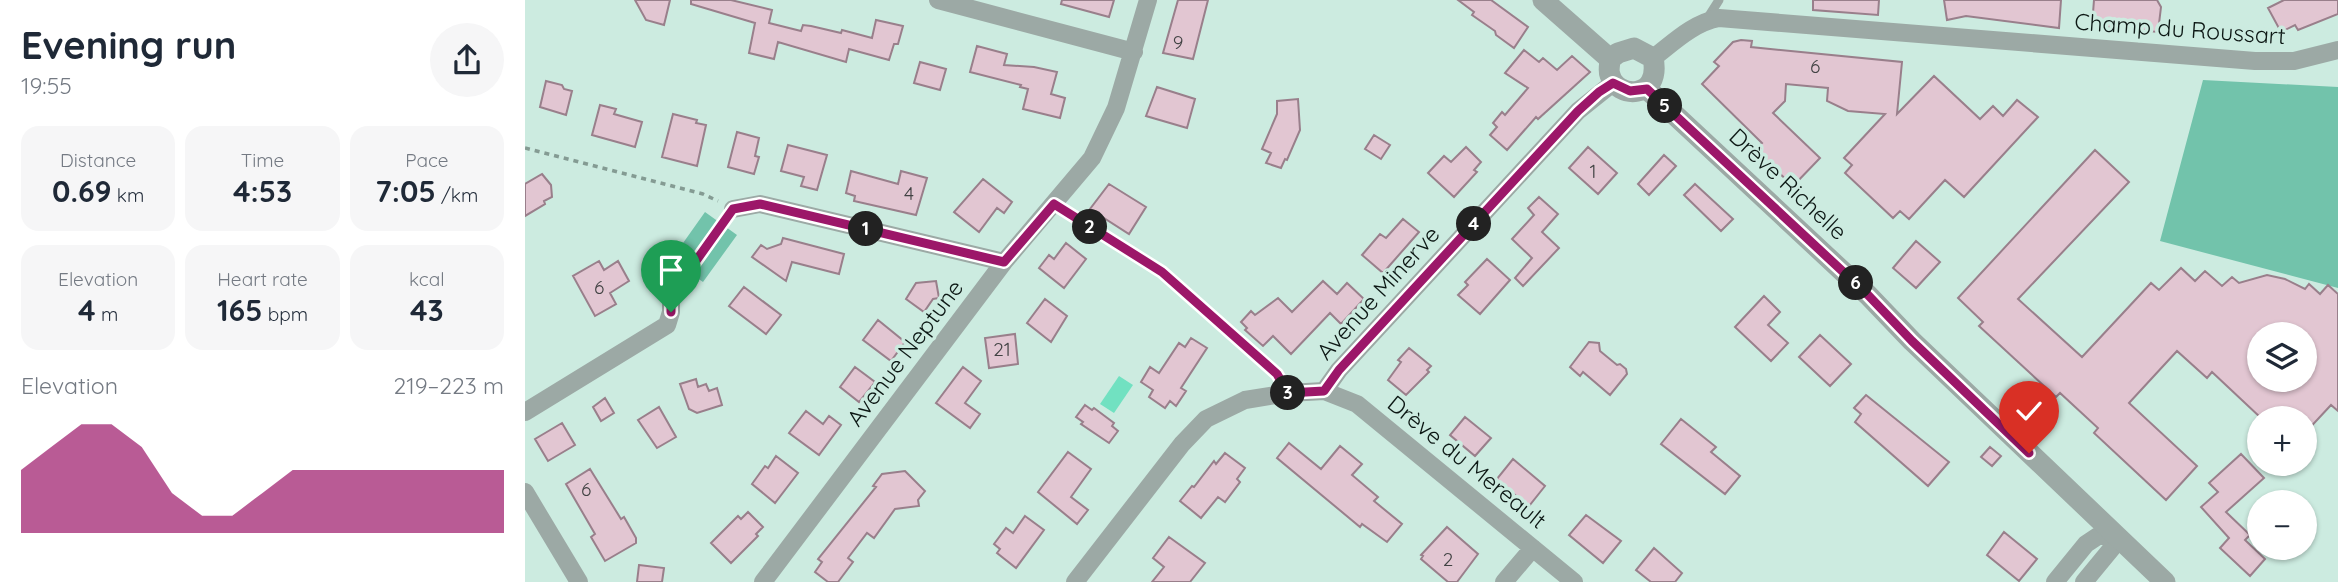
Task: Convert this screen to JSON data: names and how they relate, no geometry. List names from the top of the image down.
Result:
{
  "streets": {
    "street": [
      "Champ du Roussart",
      "Drève Richelle",
      "Avenue Minerve",
      "Avenue Neptune",
      "Drève du Mereault"
    ]
  },
  "crossings": [
    ["Drève Richelle", "Avenue Minerve"],
    ["Avenue Minerve", "Drève du Mereault"]
  ],
  "house_numbers": [
    "9",
    "6",
    "1",
    "4",
    "6",
    "21",
    "6",
    "2"
  ],
  "page": {
    "heading": ["Evening run", "19:55"],
    "pins": [
      "5",
      "4",
      "2",
      "1",
      "6",
      "3"
    ],
    "stats": [
      ["Distance", "0.69 km"],
      ["Time", "4:53"],
      ["Pace", "7:05 /km"],
      ["Elevation", "4 m"],
      ["Heart rate", "165 bpm"],
      ["kcal", "43"]
    ],
    "map_buttons": ["+", "−"],
    "chart": ["Elevation", "219–223 m"]
  }
}
